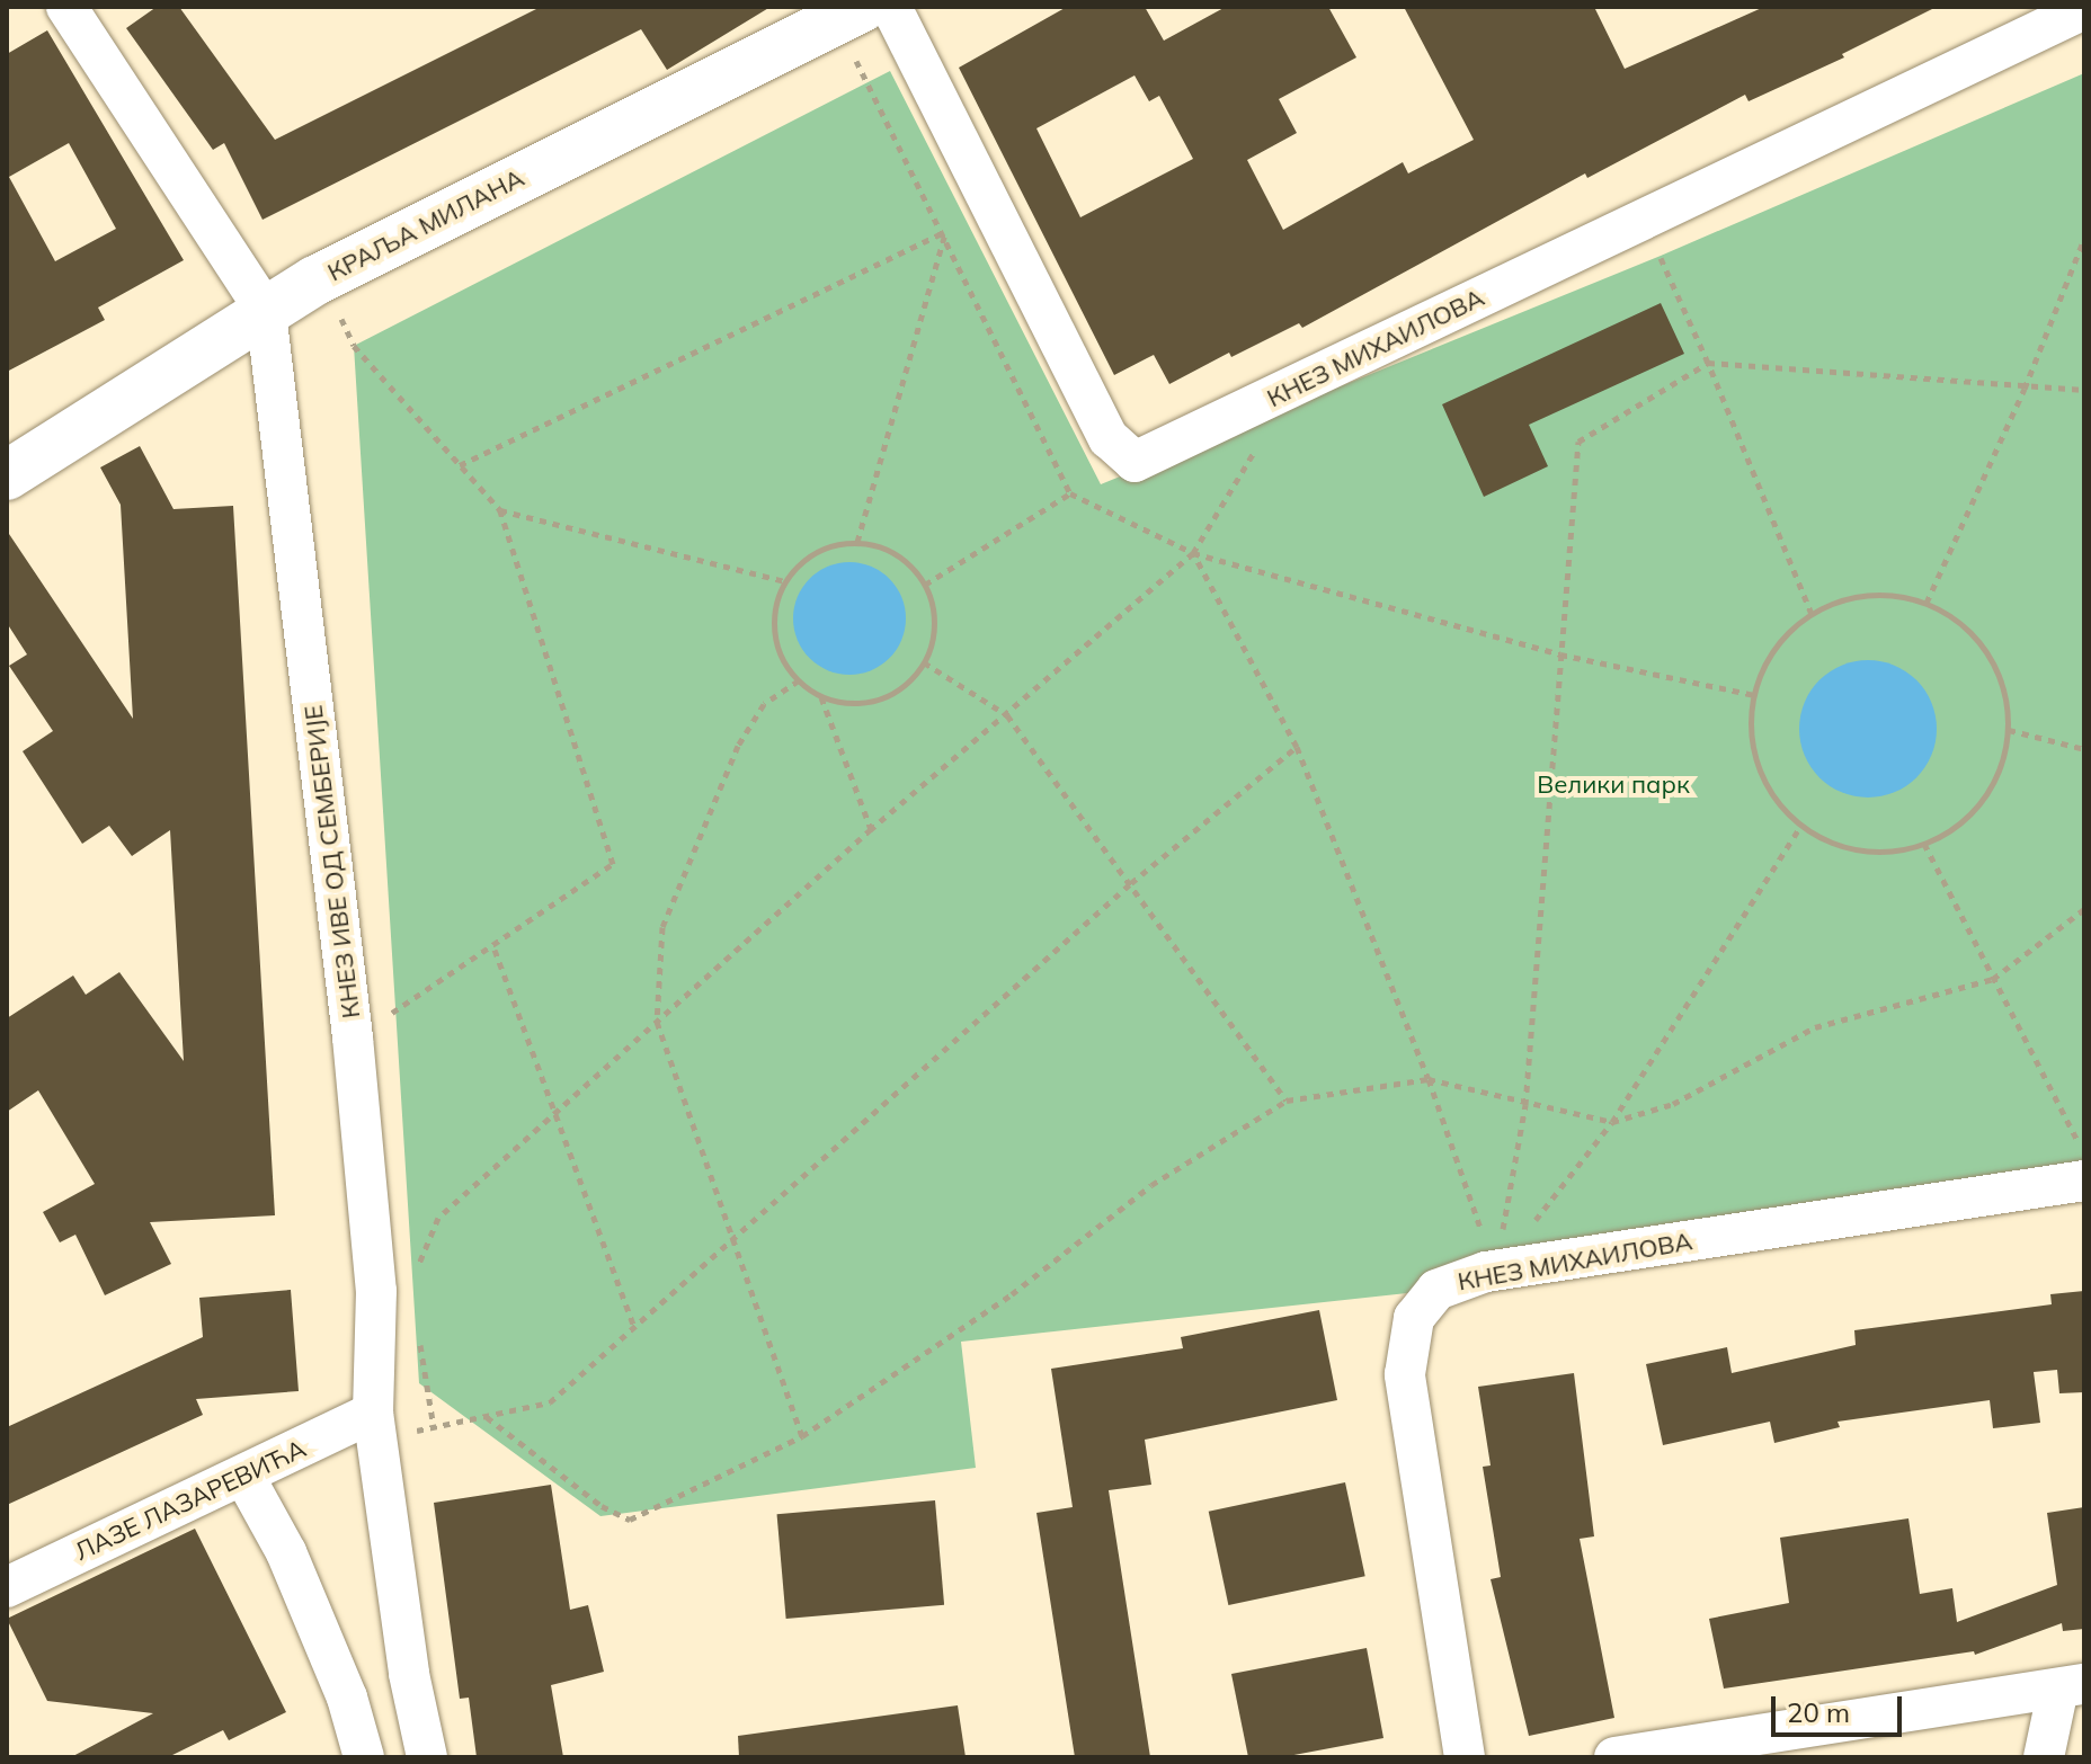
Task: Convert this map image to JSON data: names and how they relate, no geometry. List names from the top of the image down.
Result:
{
  "streets": {
    "main road": ["КРАЉА МИЛАНА"],
    "street": ["КНЕЗ МИХАИЛОВА", "КНЕЗ ИВЕ ОД СЕМБЕРИЈЕ", "ЛАЗЕ ЛАЗАРЕВИЋА"]
  },
  "crossings": [
    ["КРАЉА МИЛАНА", "КНЕЗ ИВЕ ОД СЕМБЕРИЈЕ"],
    ["КНЕЗ ИВЕ ОД СЕМБЕРИЈЕ", "ЛАЗЕ ЛАЗАРЕВИЋА"]
  ],
  "parks": ["Велики парк"],
  "scale_bar": "20 m"
}
